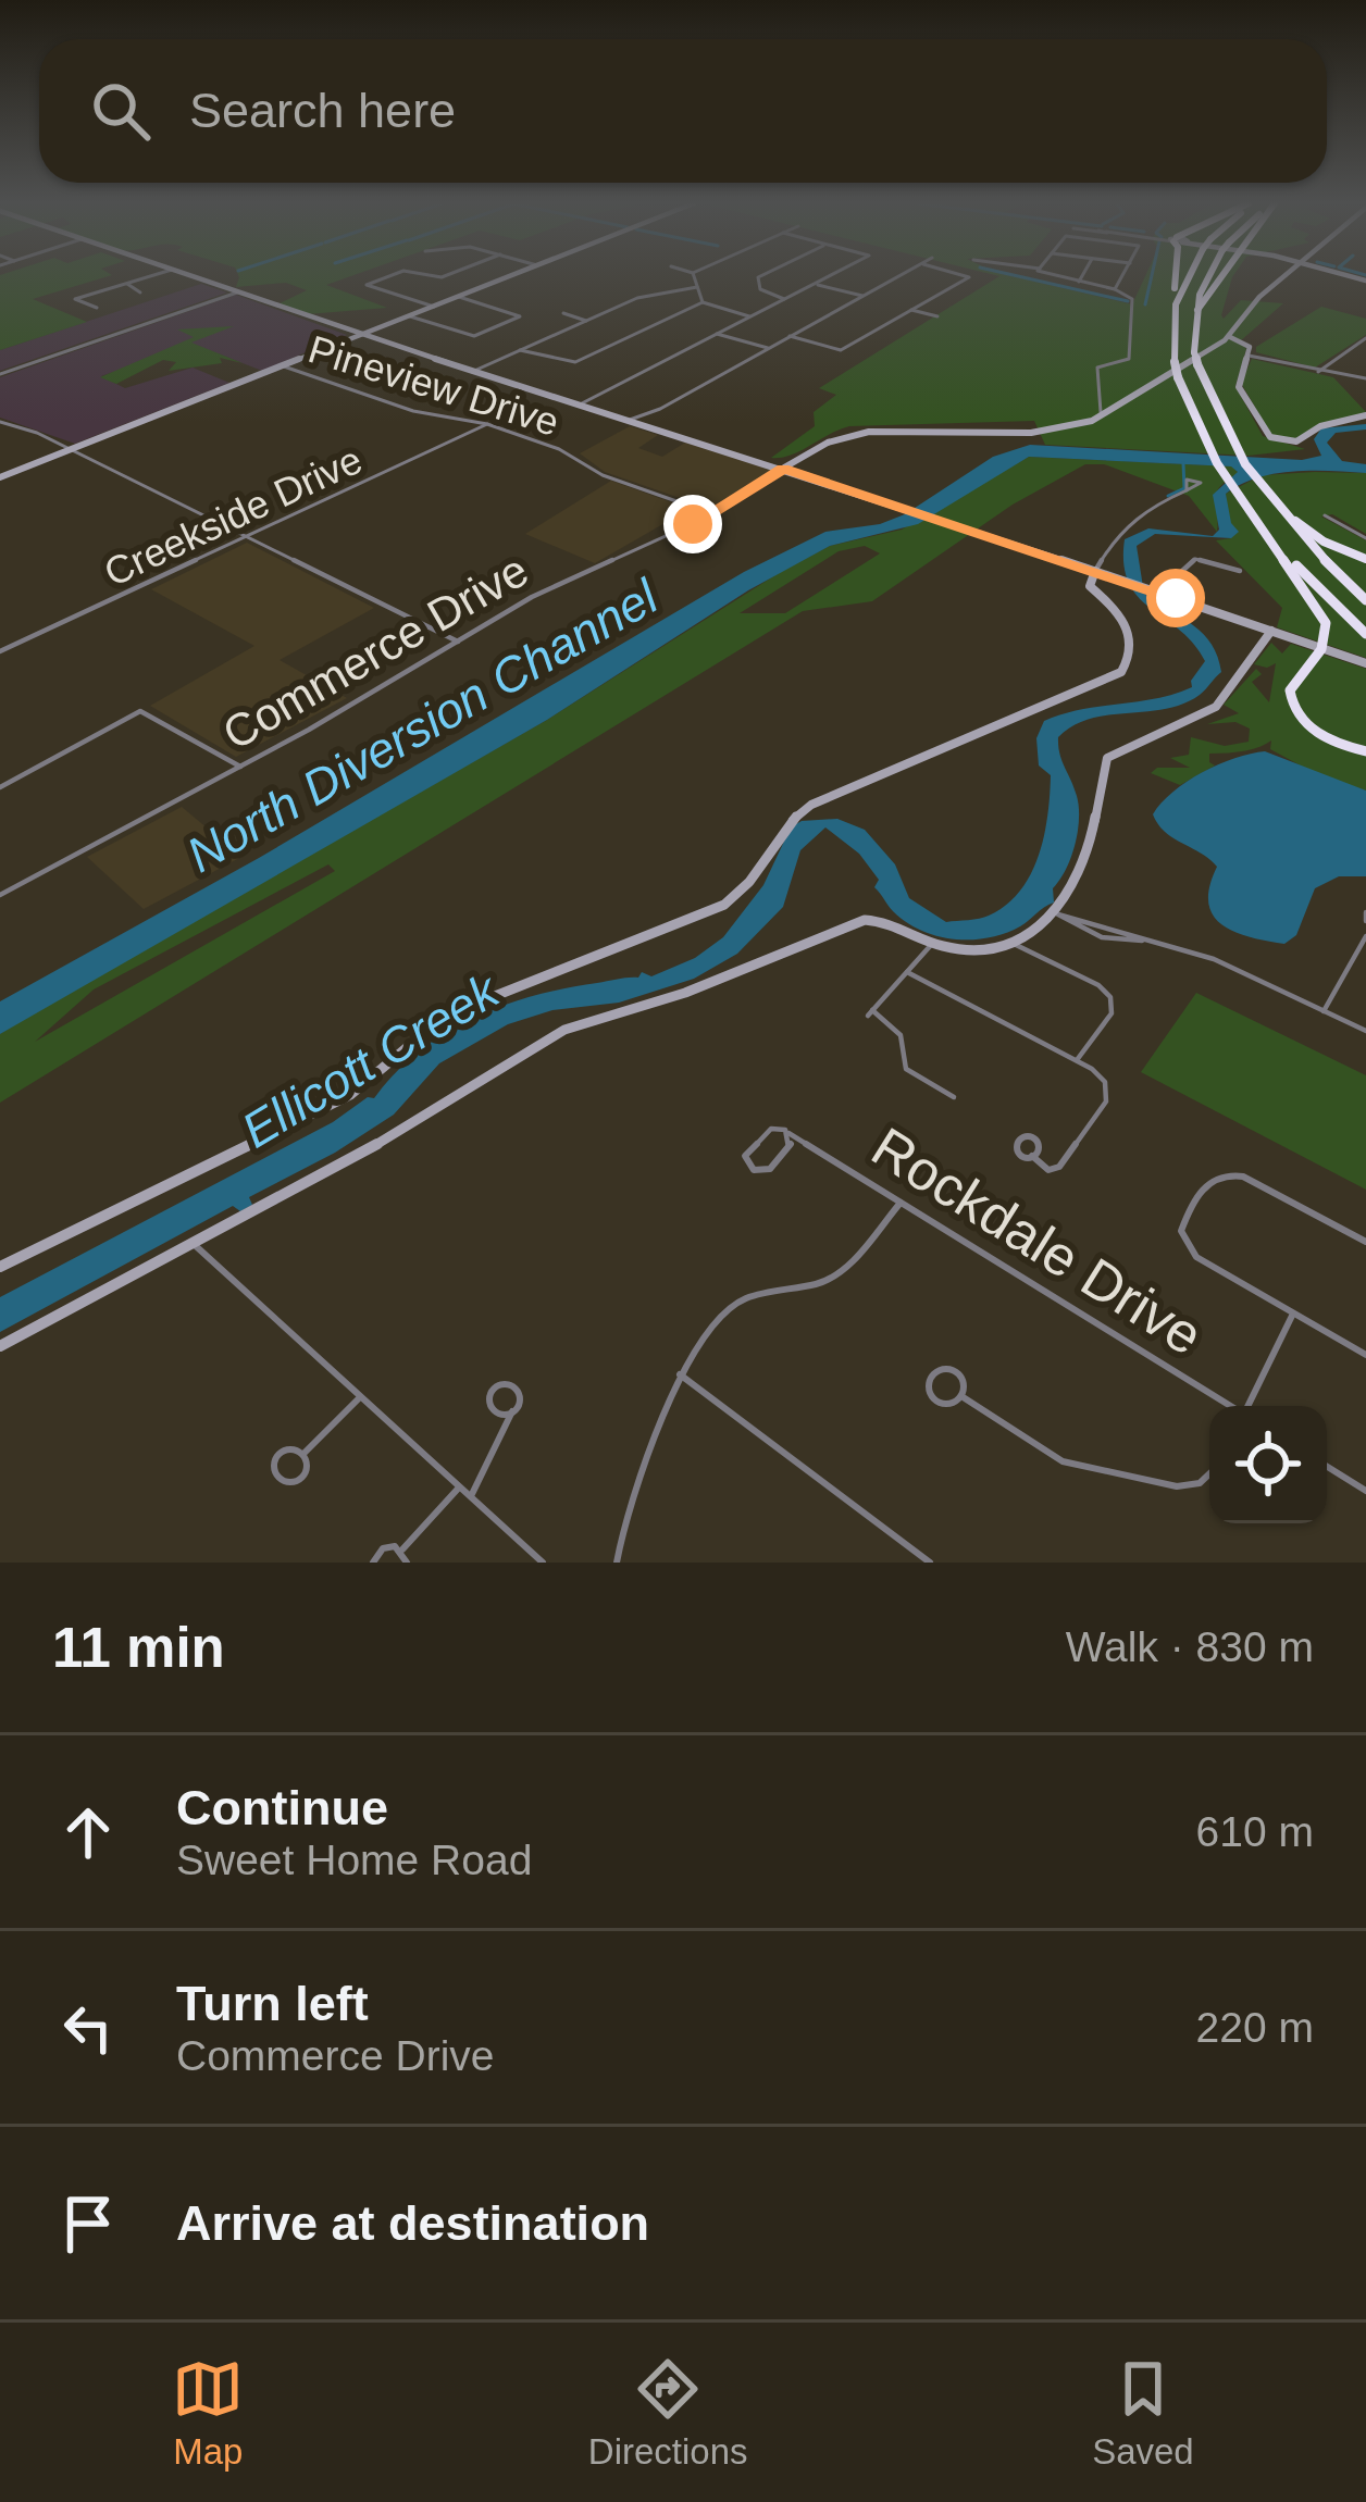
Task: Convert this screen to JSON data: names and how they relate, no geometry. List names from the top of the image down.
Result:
{
  "streets": {
    "street": [
      "Pineview Drive",
      "Creekside Drive",
      "Commerce Drive",
      "Rockdale Drive"
    ]
  },
  "crossings": [
    ["Pineview Drive", "Creekside Drive"],
    ["Pineview Drive", "Commerce Drive"]
  ],
  "water": ["North Diversion Channel", "Ellicott Creek"],
  "page": {
    "search": "Search here",
    "heading": ["11 min", "Walk · 830 m"],
    "list": [
      ["Continue", "Sweet Home Road", "610 m"],
      ["Turn left", "Commerce Drive", "220 m"],
      "Arrive at destination"
    ],
    "nav": ["Map", "Directions", "Saved"]
  }
}
